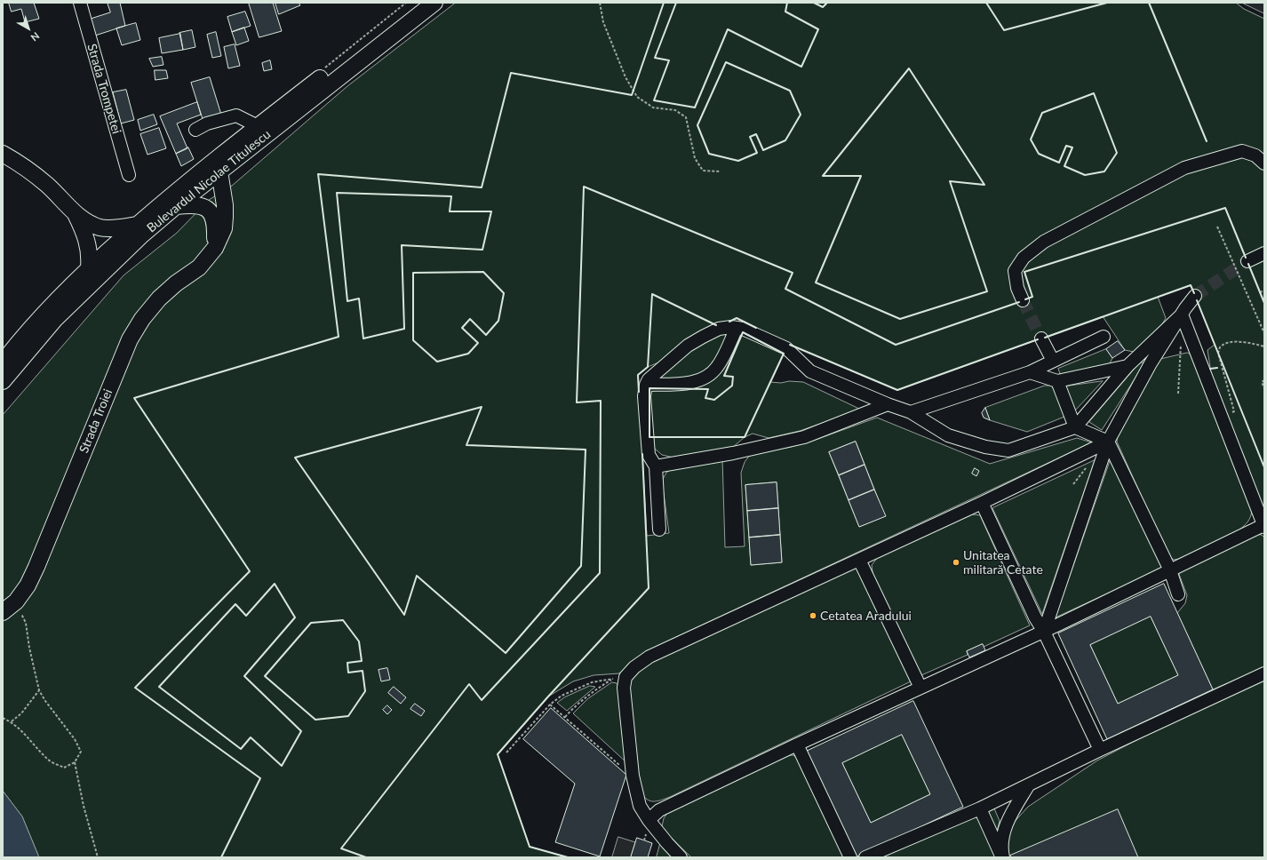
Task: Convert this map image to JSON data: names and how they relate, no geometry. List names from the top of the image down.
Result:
{
  "streets": {
    "main road": ["Bulevardul Nicolae Titulescu", "Strada Troiei"],
    "street": ["Strada Trompetei"]
  },
  "crossings": [
    ["Bulevardul Nicolae Titulescu", "Strada Troiei"]
  ],
  "places": ["Unitatea militară Cetate", "Cetatea Aradului"],
  "north": "bottom right"
}
